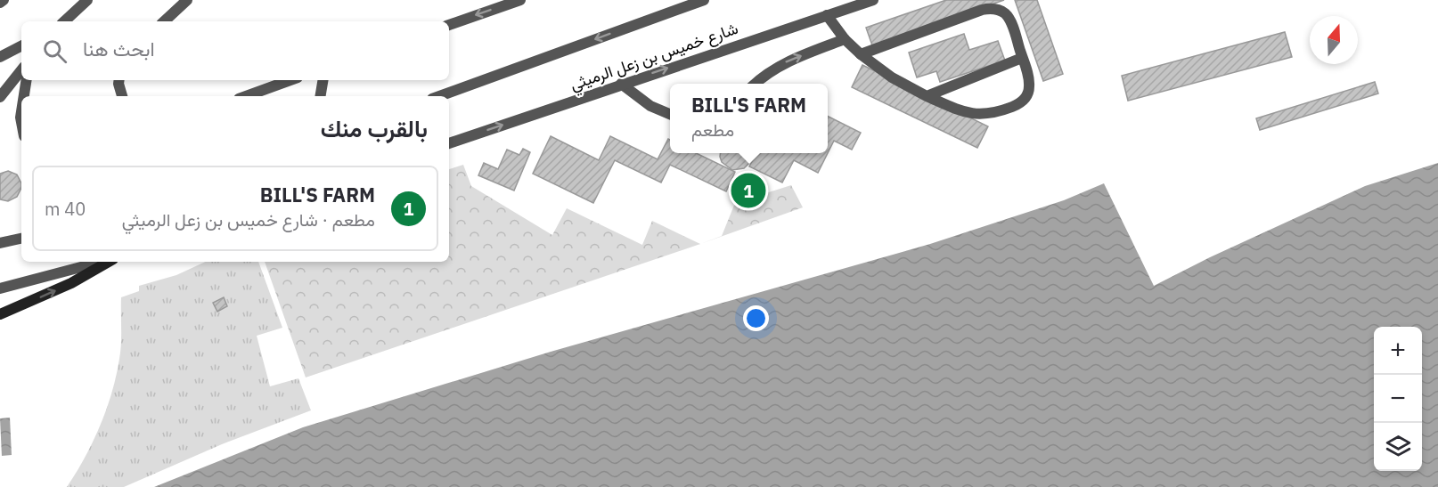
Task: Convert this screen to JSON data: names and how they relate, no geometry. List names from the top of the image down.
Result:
{
  "streets": {
    "street": ["شارع خميس بن زعل الرميثي"]
  },
  "north": "top",
  "page": {
    "search": "ابحث هنا",
    "popup": ["BILL'S FARM", "مطعم"],
    "heading": "بالقرب منك",
    "list": [
      {
        "mark": "1",
        "name": "BILL'S FARM",
        "note": "مطعم · شارع خميس بن زعل الرميثي",
        "value": "40 m"
      }
    ],
    "pins": "1",
    "map_buttons": ["+", "−"]
  }
}
